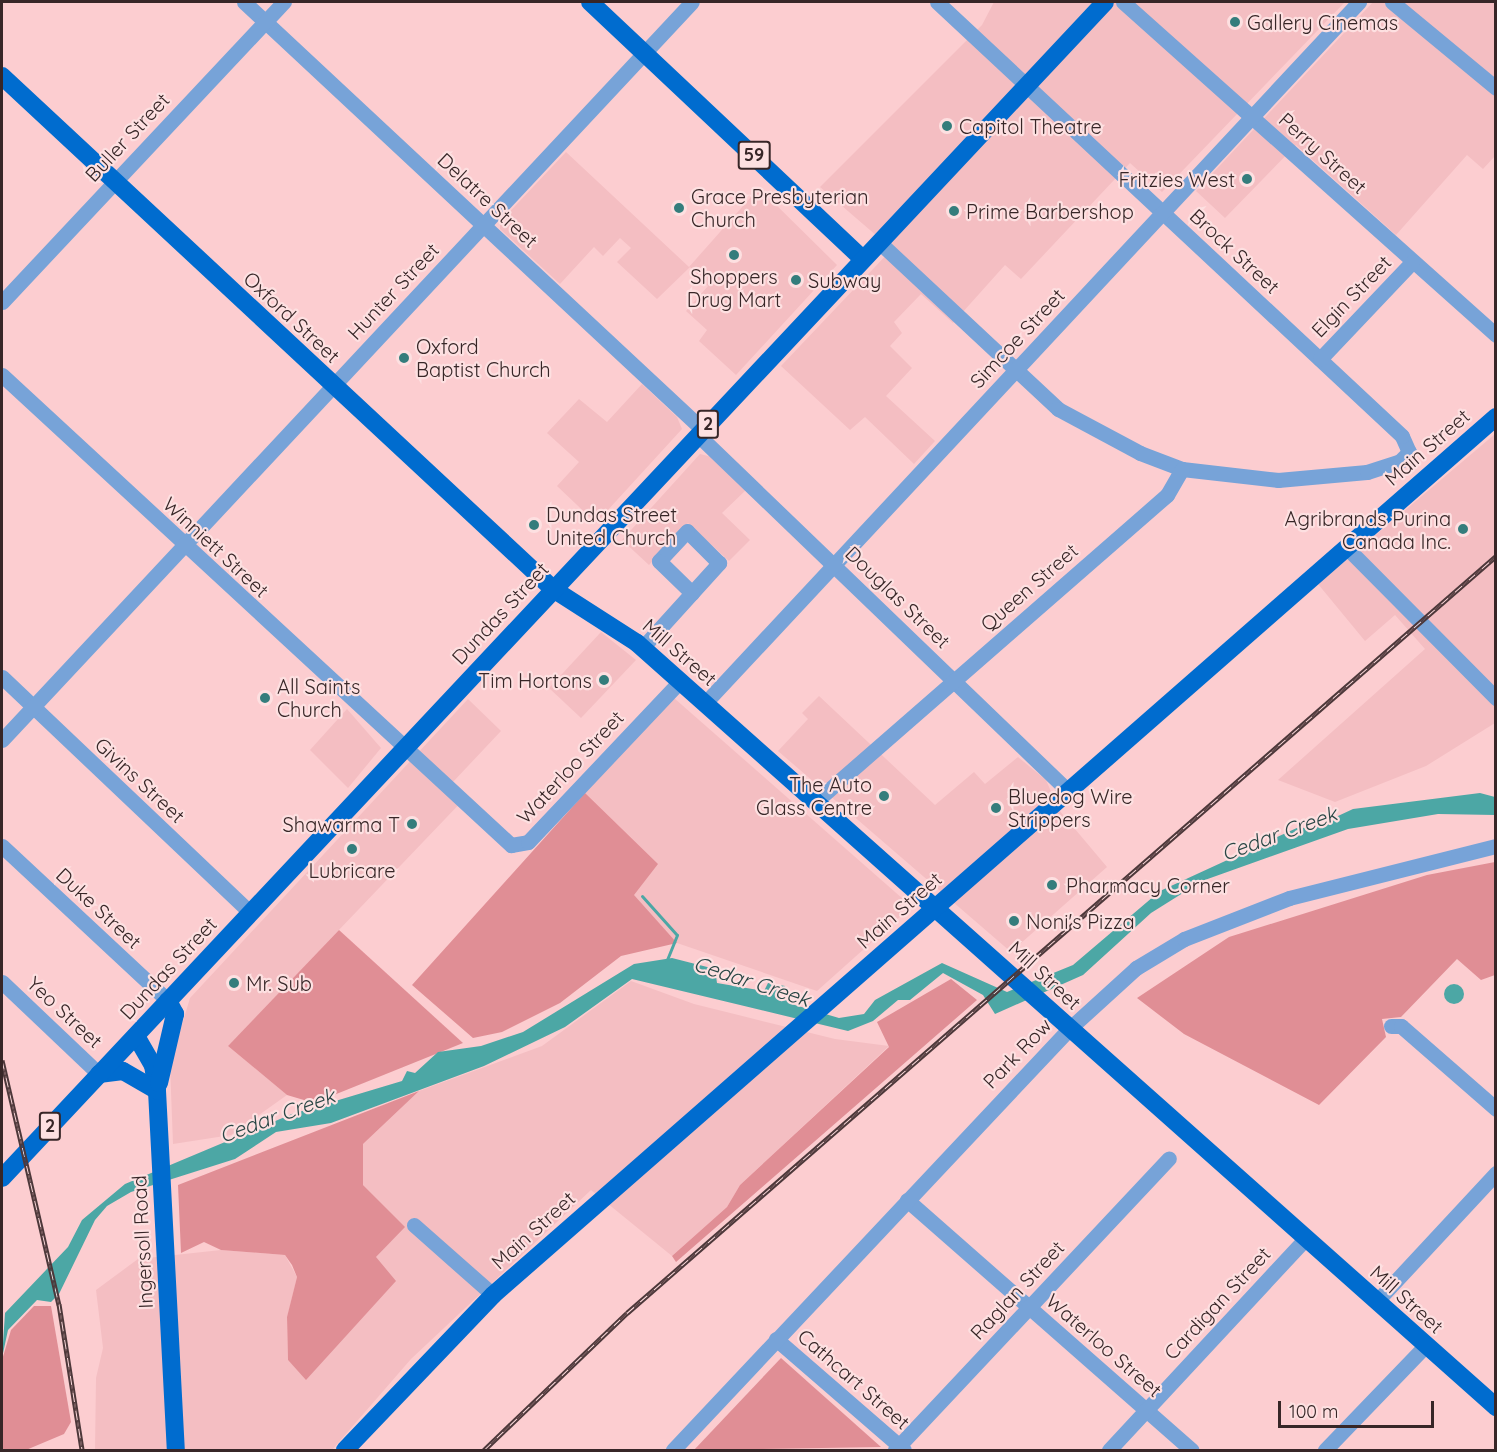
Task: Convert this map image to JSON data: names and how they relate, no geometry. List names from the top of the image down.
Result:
{
  "streets": {
    "main road": [
      "59",
      "Oxford Street",
      "2",
      "Main Street",
      "Dundas Street",
      "Mill Street",
      "Ingersoll Road"
    ],
    "street": [
      "Buller Street",
      "Perry Street",
      "Delatre Street",
      "Brock Street",
      "Hunter Street",
      "Elgin Street",
      "Simcoe Street",
      "Winniett Street",
      "Queen Street",
      "Douglas Street",
      "Waterloo Street",
      "Givins Street",
      "Duke Street",
      "Yeo Street",
      "Park Row",
      "Raglan Street",
      "Cardigan Street",
      "Cathcart Street"
    ]
  },
  "crossings": [
    ["Buller Street", "Delatre Street"],
    ["Buller Street", "Oxford Street"],
    ["Perry Street", "Elgin Street"],
    ["Perry Street", "Simcoe Street"],
    ["59", "Hunter Street"],
    ["59", "Dundas Street"],
    ["Delatre Street", "Hunter Street"],
    ["Delatre Street", "Douglas Street"],
    ["Delatre Street", "Dundas Street"],
    ["Brock Street", "Elgin Street"],
    ["Brock Street", "Simcoe Street"],
    ["Brock Street", "Queen Street"],
    ["Brock Street", "Dundas Street"],
    ["Hunter Street", "Oxford Street"],
    ["Hunter Street", "Winniett Street"],
    ["Hunter Street", "Givins Street"],
    ["Oxford Street", "Dundas Street"],
    ["Oxford Street", "Mill Street"],
    ["Simcoe Street", "Douglas Street"],
    ["Simcoe Street", "Mill Street"],
    ["Main Street", "Douglas Street"],
    ["Main Street", "Mill Street"],
    ["Winniett Street", "Dundas Street"],
    ["Winniett Street", "Waterloo Street"],
    ["Queen Street", "Douglas Street"],
    ["Queen Street", "Mill Street"],
    ["Douglas Street", "Dundas Street"],
    ["Dundas Street", "Mill Street"],
    ["Dundas Street", "Waterloo Street"],
    ["Dundas Street", "Givins Street"],
    ["Dundas Street", "Duke Street"],
    ["Dundas Street", "Yeo Street"],
    ["Dundas Street", "Ingersoll Road"],
    ["Mill Street", "Waterloo Street"],
    ["Mill Street", "Park Row"],
    ["Mill Street", "Cardigan Street"],
    ["Waterloo Street", "Park Row"],
    ["Waterloo Street", "Raglan Street"],
    ["Waterloo Street", "Cardigan Street"],
    ["Park Row", "Cathcart Street"],
    ["Raglan Street", "Cathcart Street"]
  ],
  "water": ["Cedar Creek"],
  "places": [
    "Gallery Cinemas",
    "Capitol Theatre",
    "Fritzies West",
    "Grace Presbyterian Church",
    "Prime Barbershop",
    "Shoppers Drug Mart",
    "Subway",
    "Oxford Baptist Church",
    "Dundas Street United Church",
    "Agribrands Purina Canada Inc.",
    "Tim Hortons",
    "All Saints Church",
    "The Auto Glass Centre",
    "Bluedog Wire Strippers",
    "Shawarma T",
    "Lubricare",
    "Pharmacy Corner",
    "Noni's Pizza",
    "Mr. Sub"
  ],
  "scale_bar": "100 m"
}
